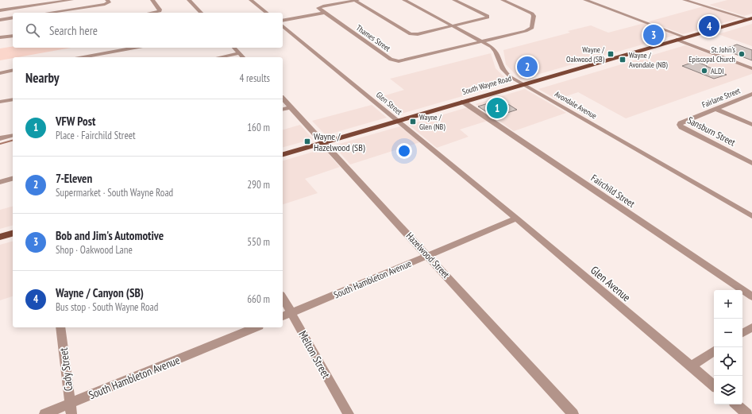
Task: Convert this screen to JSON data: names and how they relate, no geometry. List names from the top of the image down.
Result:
{
  "streets": {
    "main road": ["South Wayne Road"],
    "street": [
      "Thames Street",
      "Fairlane Street",
      "Glen Street",
      "Avondale Avenue",
      "Sansburn Street",
      "Fairchild Street",
      "Hazelwood Street",
      "South Hambleton Avenue",
      "Glen Avenue",
      "Melton Street",
      "Cady Street"
    ]
  },
  "crossings": [
    ["Thames Street", "Avondale Avenue"],
    ["South Wayne Road", "Glen Street"],
    ["South Wayne Road", "Avondale Avenue"],
    ["South Wayne Road", "Fairchild Street"],
    ["South Wayne Road", "Hazelwood Street"],
    ["Fairlane Street", "Sansburn Street"],
    ["Glen Street", "South Hambleton Avenue"],
    ["Glen Street", "Glen Avenue"],
    ["Hazelwood Street", "South Hambleton Avenue"],
    ["South Hambleton Avenue", "Glen Avenue"],
    ["South Hambleton Avenue", "Melton Street"],
    ["South Hambleton Avenue", "Cady Street"]
  ],
  "places": {
    "transit": [
      "Wayne / Oakwood (SB)",
      "Wayne / Avondale (NB)",
      "Wayne / Glen (NB)",
      "Wayne / Hazelwood (SB)"
    ],
    "other": ["St. John's Episcopal Church", "ALDI"]
  },
  "page": {
    "search": "Search here",
    "pins": [
      "4",
      "3",
      "2",
      "1"
    ],
    "heading": ["Nearby", "4 results"],
    "list": [
      {
        "mark": "1",
        "name": "VFW Post",
        "note": "Place · Fairchild Street",
        "value": "160 m"
      },
      {
        "mark": "2",
        "name": "7-Eleven",
        "note": "Supermarket · South Wayne Road",
        "value": "290 m"
      },
      {
        "mark": "3",
        "name": "Bob and Jim's Automotive",
        "note": "Shop · Oakwood Lane",
        "value": "550 m"
      },
      {
        "mark": "4",
        "name": "Wayne / Canyon (SB)",
        "note": "Bus stop · South Wayne Road",
        "value": "660 m"
      }
    ],
    "map_buttons": ["+", "−"]
  }
}
